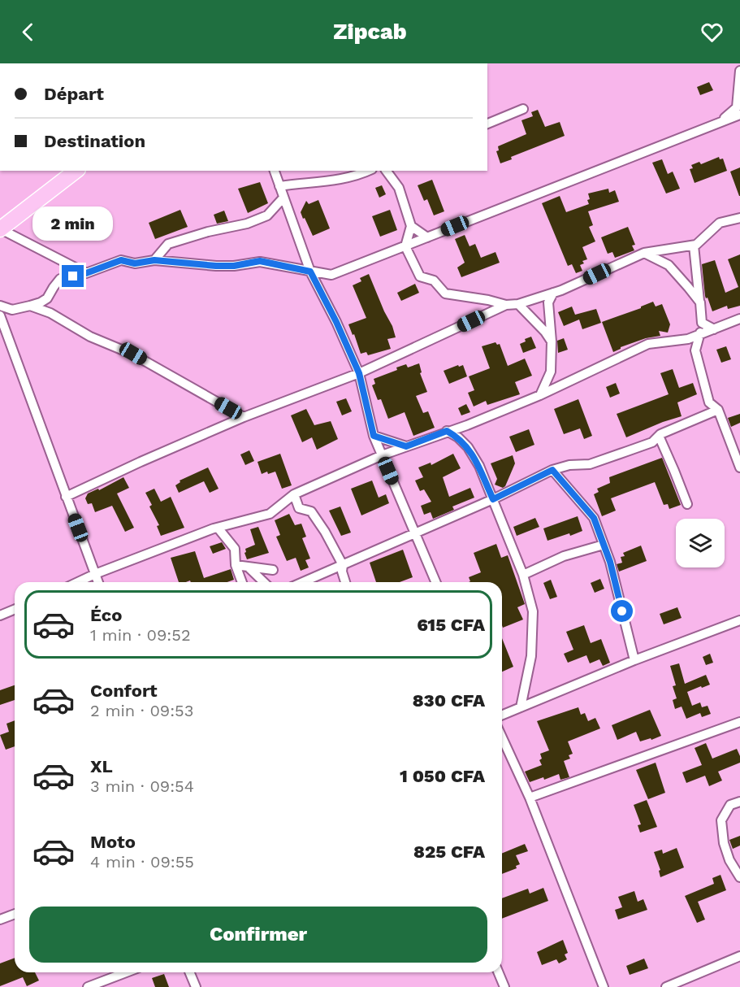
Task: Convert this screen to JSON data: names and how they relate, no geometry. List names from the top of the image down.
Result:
{
  "page": {
    "header": "Zipcab",
    "banner": ["Départ", "Destination"],
    "bubble": "2 min",
    "list": [
      {
        "name": "Éco",
        "note": "1 min · 09:52",
        "value": "615 CFA"
      },
      {
        "name": "Confort",
        "note": "2 min · 09:53",
        "value": "830 CFA"
      },
      {
        "name": "XL",
        "note": "3 min · 09:54",
        "value": "1 050 CFA"
      },
      {
        "name": "Moto",
        "note": "4 min · 09:55",
        "value": "825 CFA"
      }
    ],
    "buttons": "Confirmer"
  }
}
